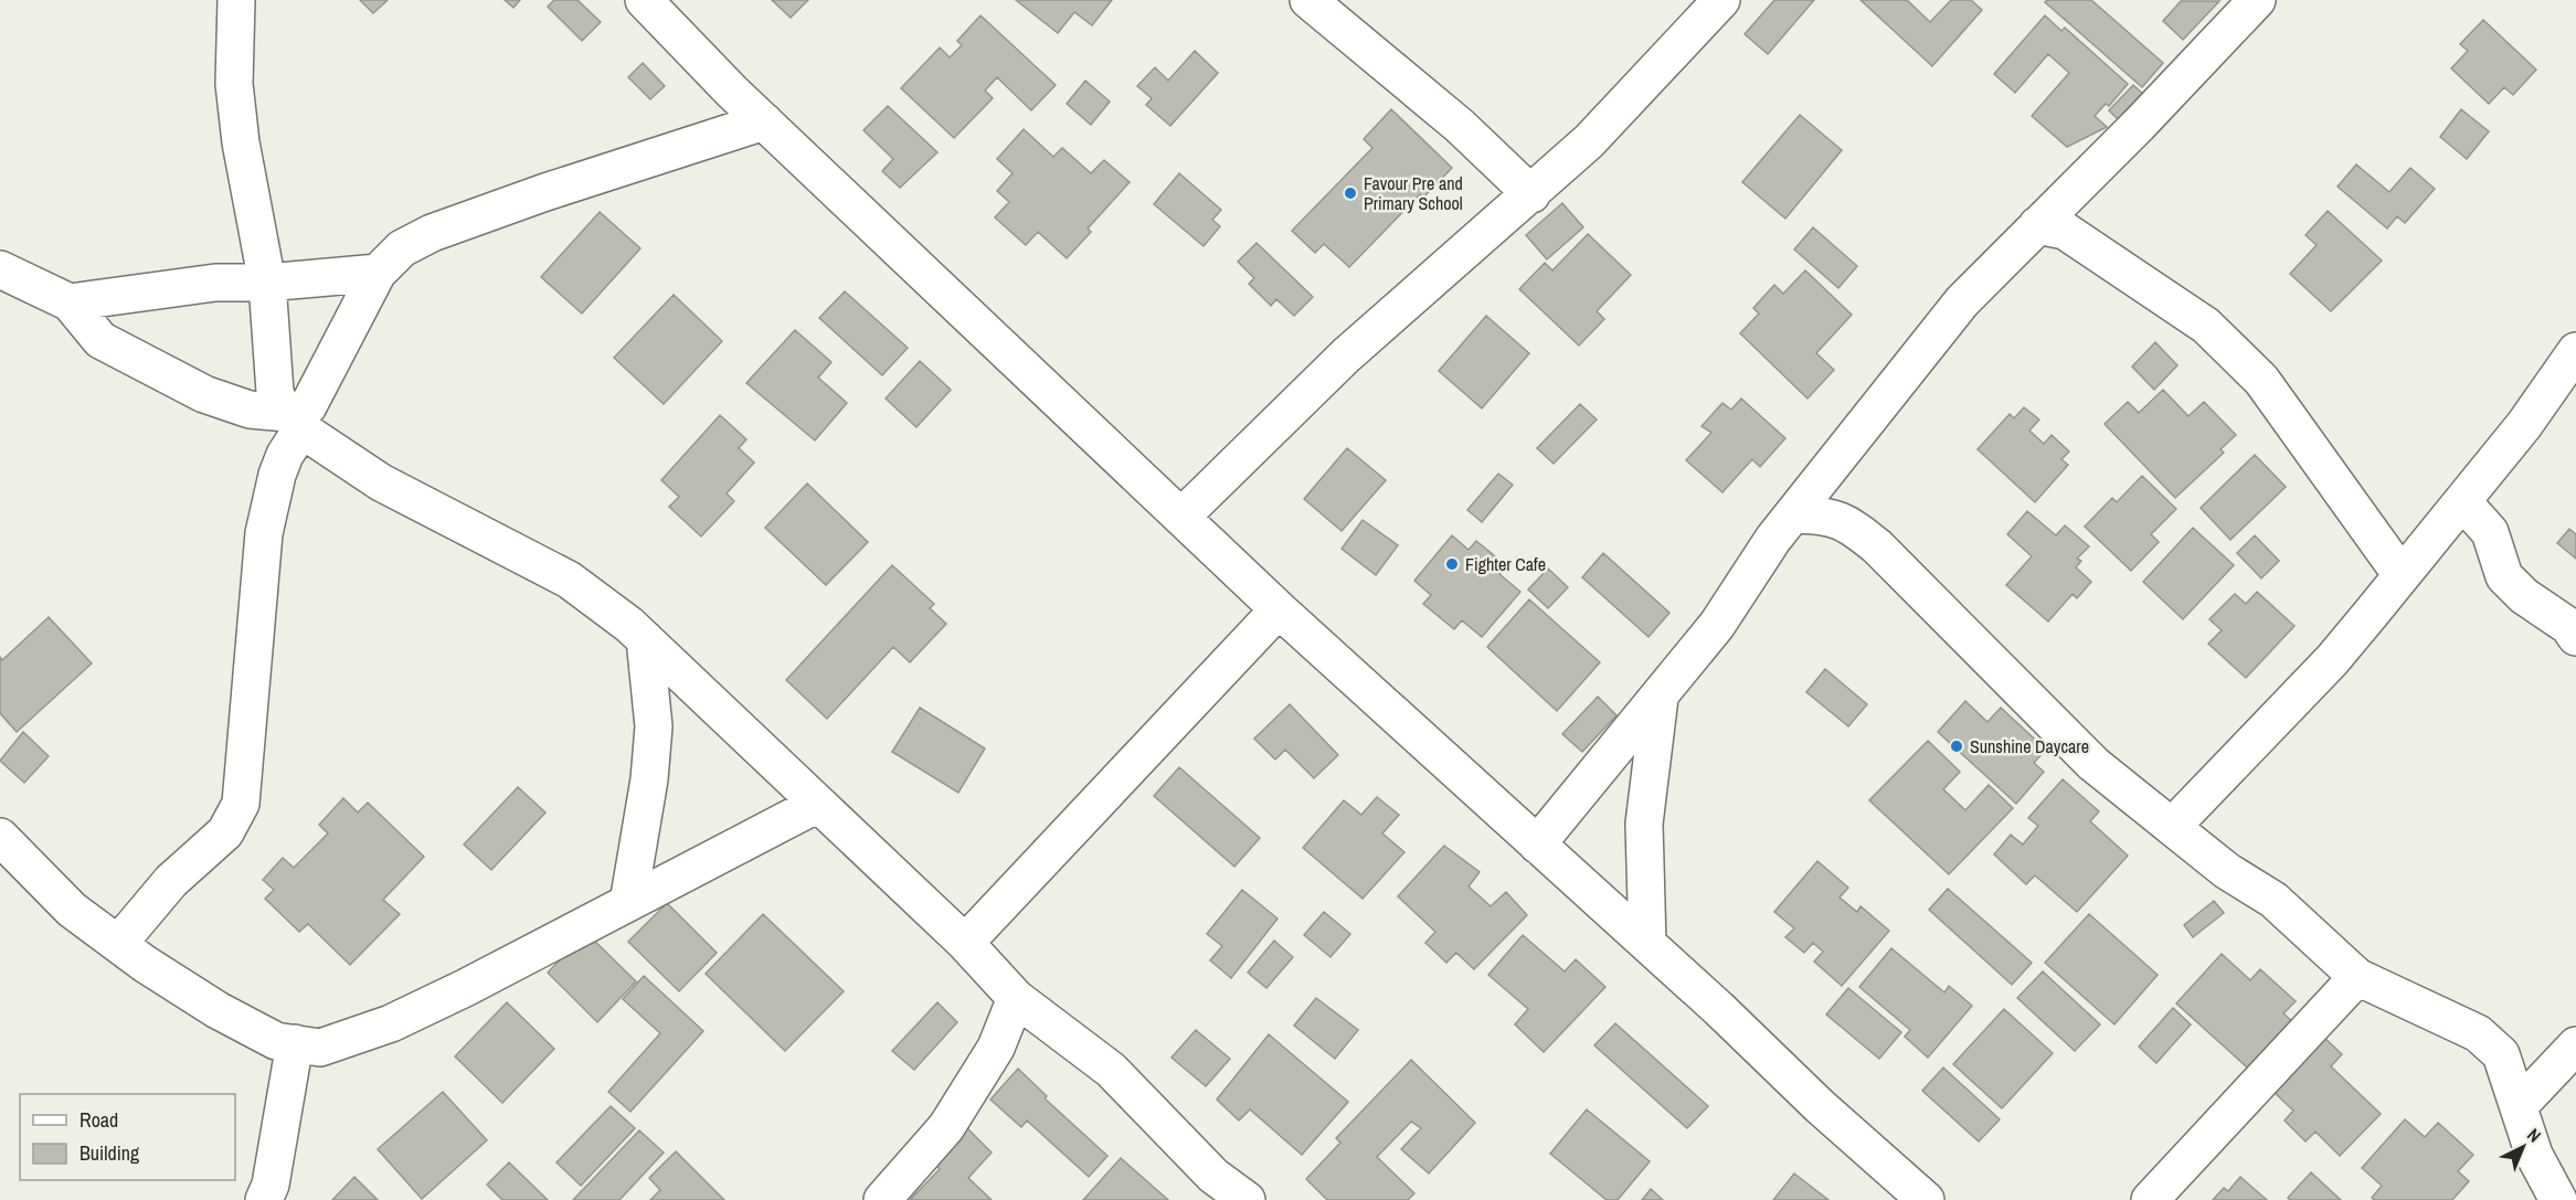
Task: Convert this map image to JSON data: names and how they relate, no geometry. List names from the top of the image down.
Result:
{
  "places": ["Favour Pre and Primary School", "Fighter Cafe", "Sunshine Daycare"],
  "legend": ["Road", "Building"],
  "north": "top right"
}
